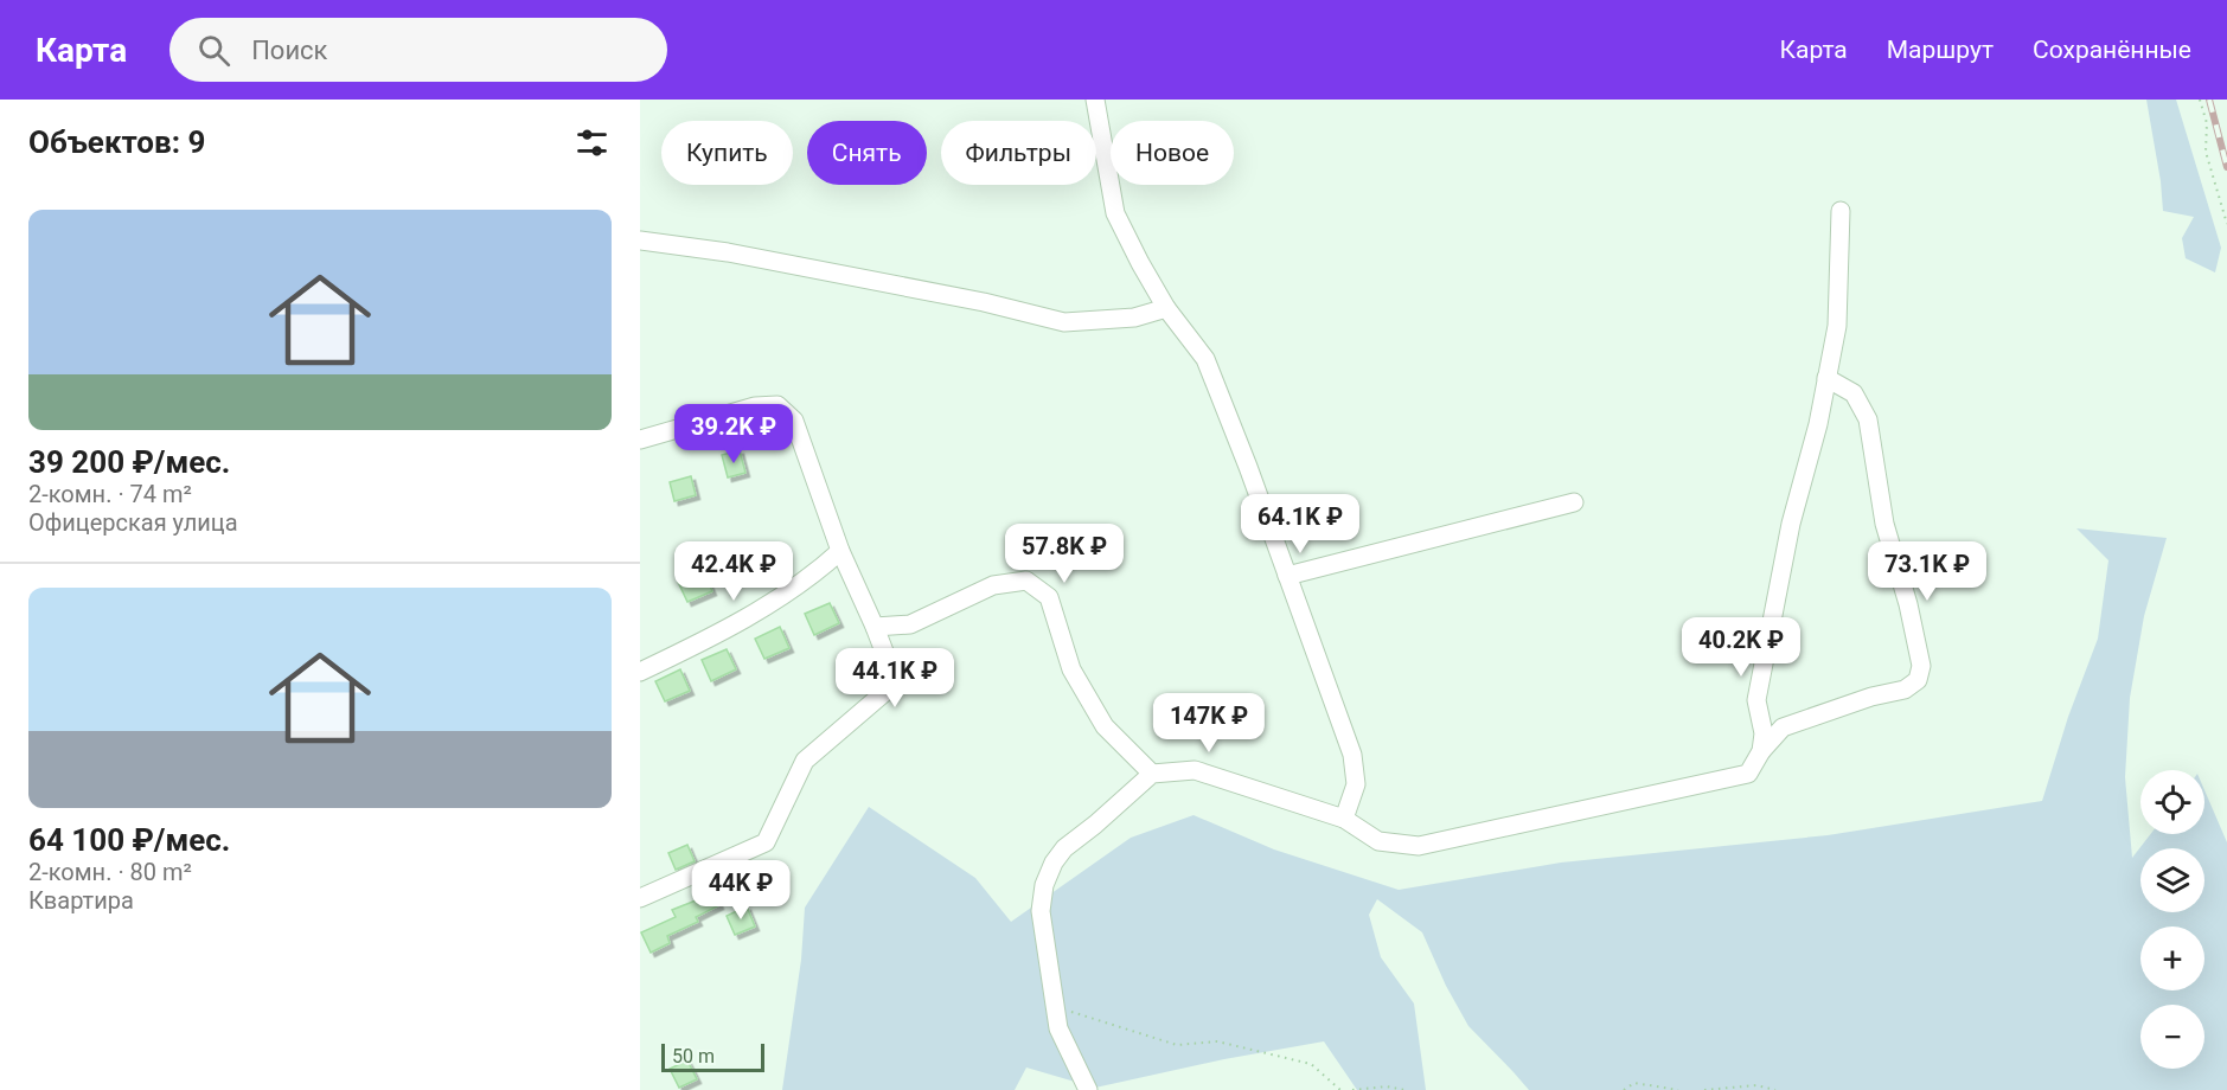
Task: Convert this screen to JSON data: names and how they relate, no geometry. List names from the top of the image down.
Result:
{
  "scale_bar": "50 m",
  "page": {
    "header": "Карта",
    "search": "Поиск",
    "nav": ["Карта", "Маршрут", "Сохранённые"],
    "heading": "Объектов: 9",
    "chip": [
      "Купить",
      "Снять",
      "Фильтры",
      "Новое"
    ],
    "list": [
      {
        "name": "39 200 ₽/мес.",
        "note": "2-комн. · 74 m² · Офицерская улица"
      },
      {
        "name": "64 100 ₽/мес.",
        "note": "2-комн. · 80 m² · Квартира"
      }
    ],
    "price": [
      "39.2K ₽",
      "64.1K ₽",
      "57.8K ₽",
      "42.4K ₽",
      "73.1K ₽",
      "40.2K ₽",
      "44.1K ₽",
      "147K ₽",
      "44K ₽"
    ],
    "map_buttons": ["+", "−"],
    "scale": "50 m"
  }
}
